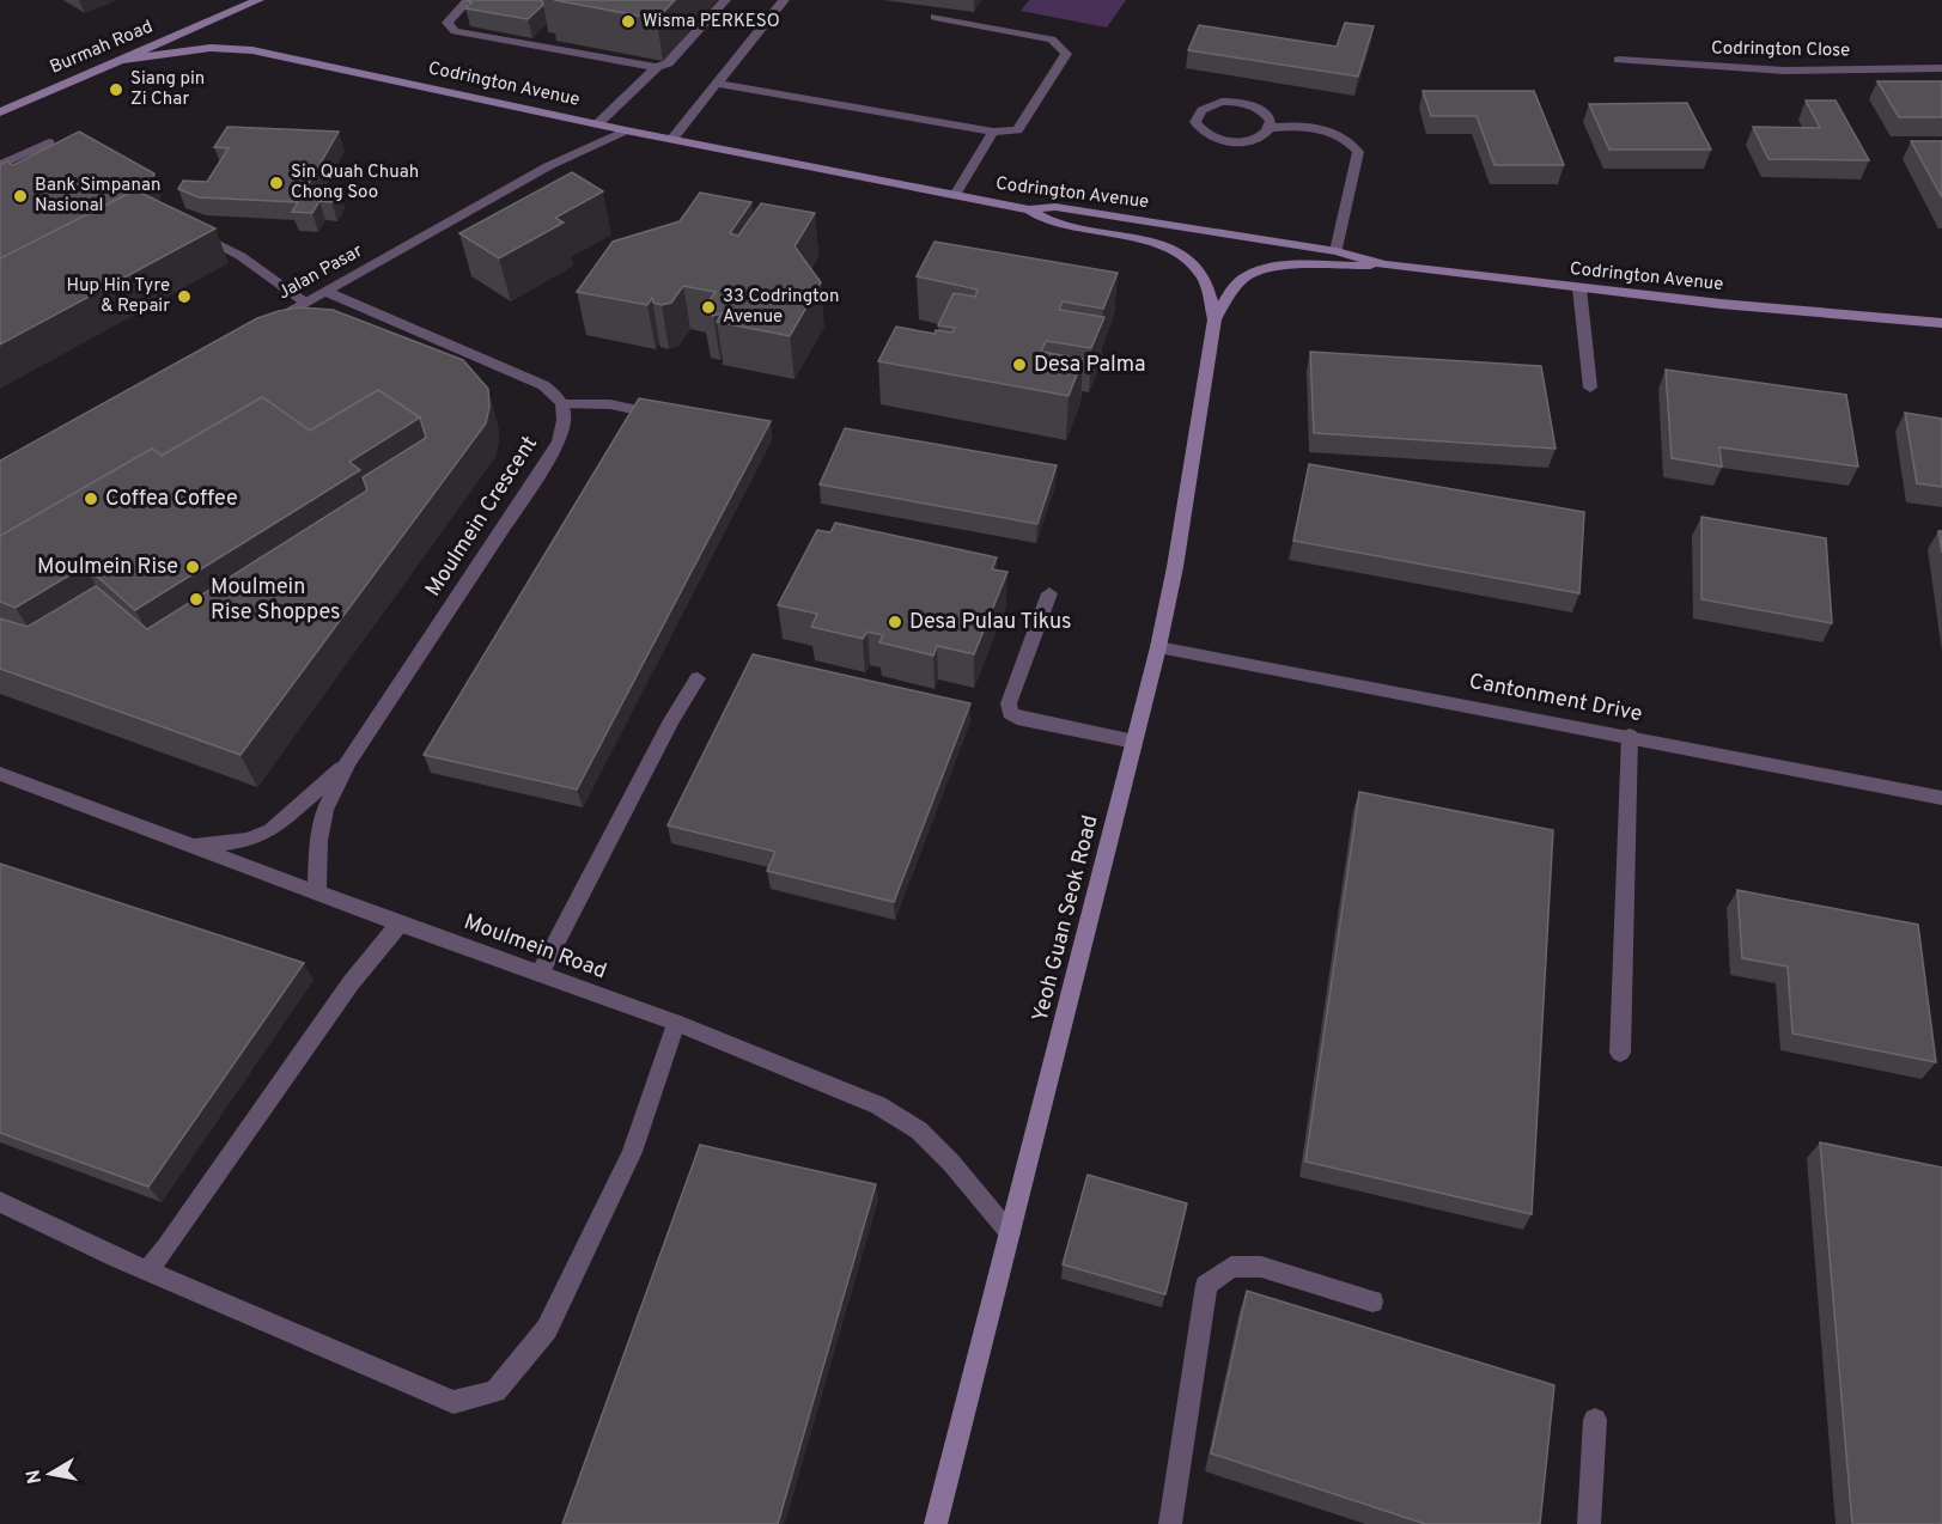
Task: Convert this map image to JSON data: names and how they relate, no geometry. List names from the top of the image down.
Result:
{
  "streets": {
    "street": [
      "Burmah Road",
      "Codrington Close",
      "Codrington Avenue",
      "Jalan Pasar",
      "Moulmein Crescent",
      "Cantonment Drive",
      "Yeoh Guan Seok Road",
      "Moulmein Road"
    ]
  },
  "crossings": [
    ["Burmah Road", "Codrington Avenue"],
    ["Codrington Avenue", "Jalan Pasar"],
    ["Codrington Avenue", "Yeoh Guan Seok Road"],
    ["Moulmein Crescent", "Moulmein Road"],
    ["Cantonment Drive", "Yeoh Guan Seok Road"],
    ["Yeoh Guan Seok Road", "Moulmein Road"]
  ],
  "places": [
    "Wisma PERKESO",
    "Siang pin Zi Char",
    "Sin Quah Chuah Chong Soo",
    "Bank Simpanan Nasional",
    "Hup Hin Tyre & Repair",
    "33 Codrington Avenue",
    "Desa Palma",
    "Coffea Coffee",
    "Moulmein Rise",
    "Moulmein Rise Shoppes",
    "Desa Pulau Tikus"
  ],
  "north": "left"
}
